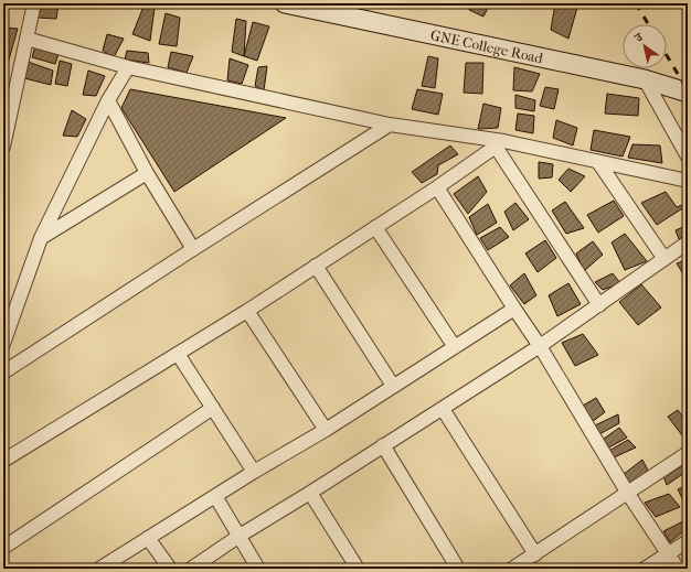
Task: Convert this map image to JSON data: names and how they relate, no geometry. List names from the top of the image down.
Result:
{
  "streets": {
    "street": ["GNE College Road"]
  },
  "north": "top left"
}
